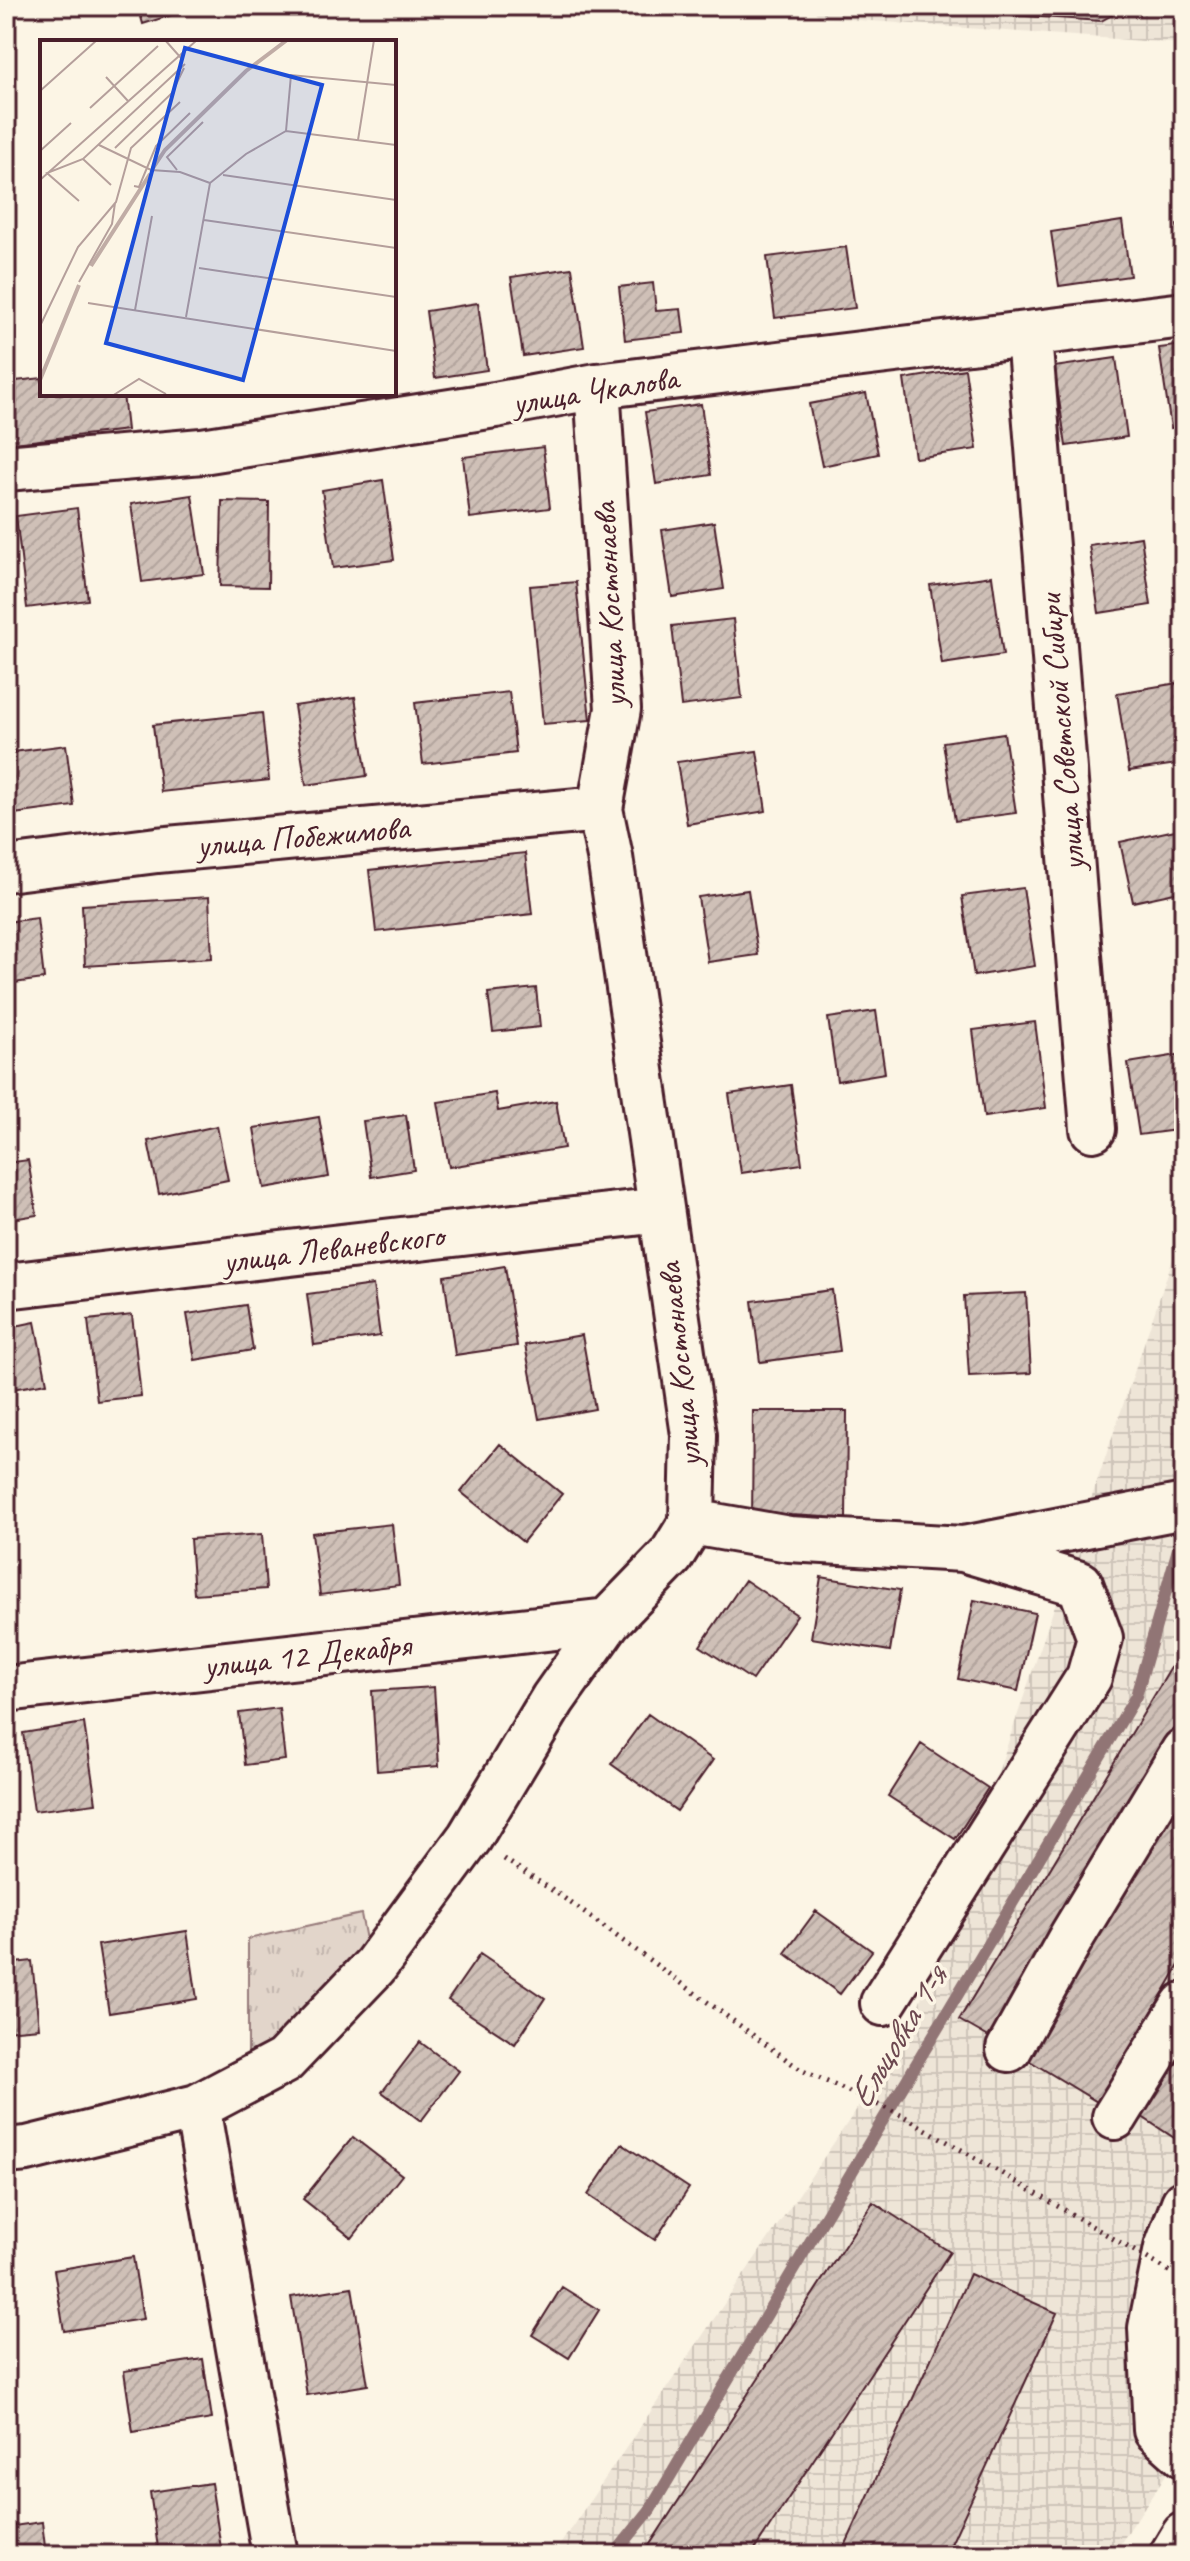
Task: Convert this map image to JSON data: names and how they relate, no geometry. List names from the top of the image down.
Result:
{
  "streets": {
    "street": [
      "улица Чкалова",
      "улица Костонаева",
      "улица Советской Сибири",
      "улица Побежимова",
      "улица Леваневского",
      "улица 12 Декабря"
    ]
  },
  "crossings": [
    ["улица Чкалова", "улица Костонаева"],
    ["улица Чкалова", "улица Советской Сибири"],
    ["улица Костонаева", "улица Побежимова"],
    ["улица Костонаева", "улица Леваневского"]
  ],
  "water": ["Ельцовка 1-я"]
}
